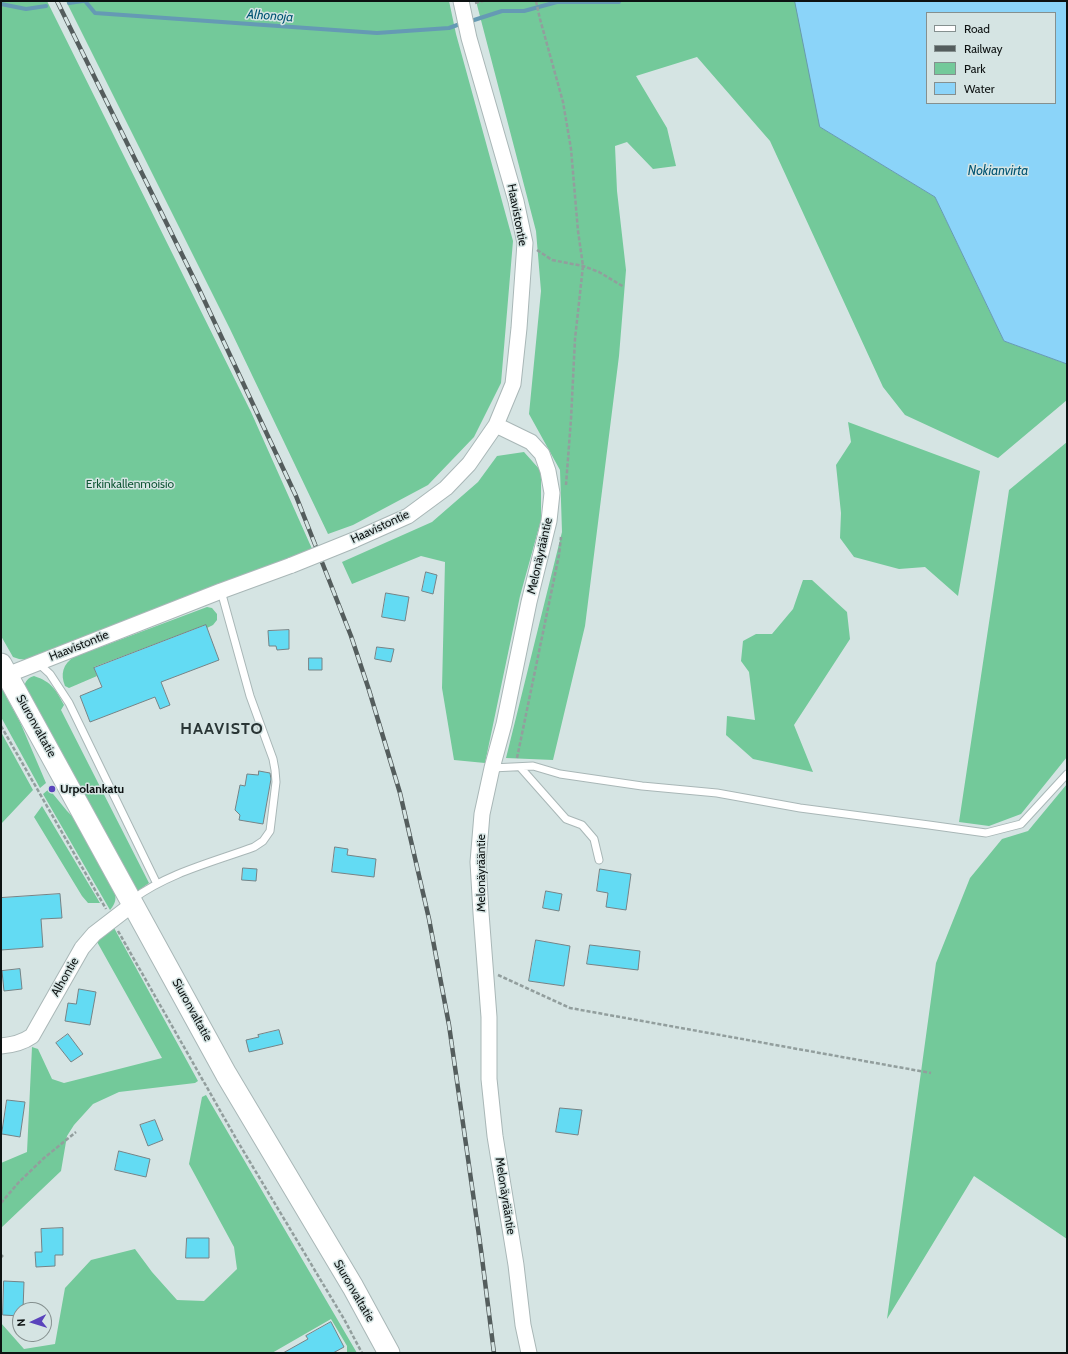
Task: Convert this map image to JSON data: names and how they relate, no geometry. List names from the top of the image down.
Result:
{
  "streets": {
    "street": [
      "Haavistontie",
      "Melonäyrääntie",
      "Siuronvaltatie",
      "Alhontie"
    ]
  },
  "crossings": [
    ["Haavistontie", "Melonäyrääntie"],
    ["Haavistontie", "Siuronvaltatie"],
    ["Siuronvaltatie", "Alhontie"]
  ],
  "districts": ["HAAVISTO"],
  "water": ["Alhonoja", "Nokianvirta"],
  "parks": ["Erkinkallenmoisio"],
  "places": ["Urpolankatu"],
  "legend": [
    "Road",
    "Railway",
    "Park",
    "Water"
  ],
  "north": "left"
}
